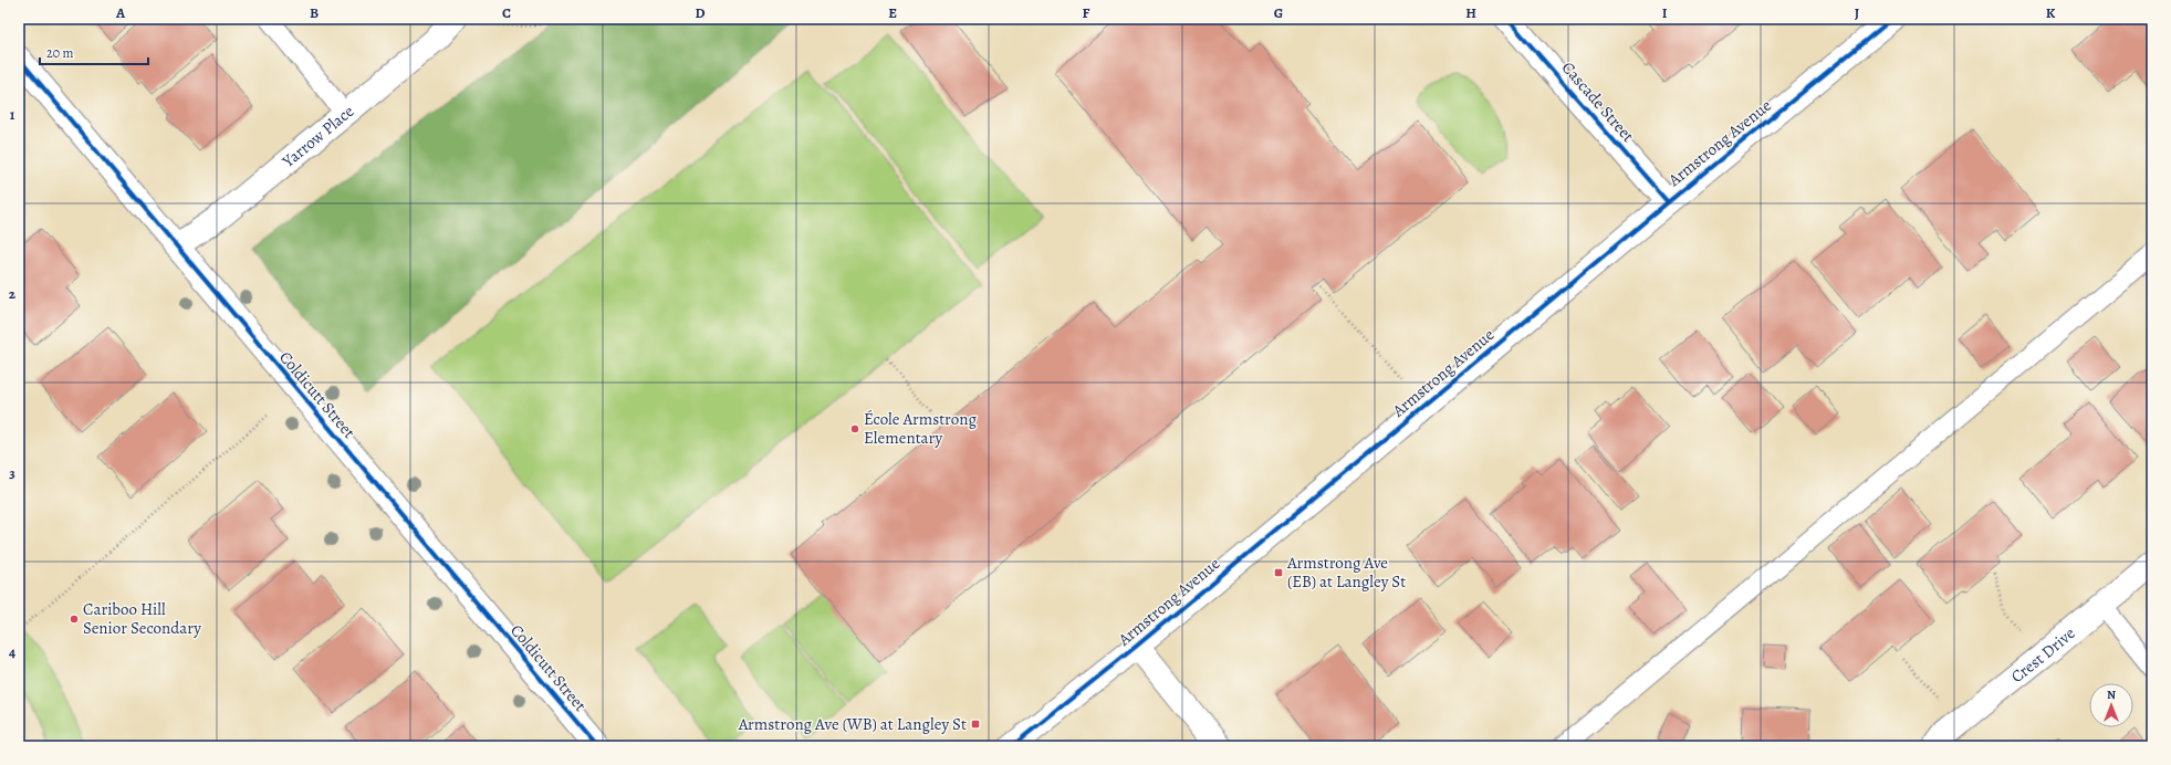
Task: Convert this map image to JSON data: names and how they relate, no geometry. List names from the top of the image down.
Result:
{
  "streets": {
    "street": [
      "Cascade Street",
      "Yarrow Place",
      "Armstrong Avenue",
      "Coldicutt Street",
      "Crest Drive"
    ]
  },
  "crossings": [
    ["Cascade Street", "Armstrong Avenue"],
    ["Yarrow Place", "Coldicutt Street"]
  ],
  "places": {
    "other": ["École Armstrong Elementary", "Cariboo Hill Senior Secondary"],
    "transit": ["Armstrong Ave (EB) at Langley St", "Armstrong Ave (WB) at Langley St"]
  },
  "scale_bar": "20 m",
  "north": "top",
  "grid": {
    "columns": [
      "A",
      "B",
      "C",
      "D",
      "E",
      "F",
      "G",
      "H",
      "I",
      "J",
      "K"
    ],
    "rows": [
      "1",
      "2",
      "3",
      "4"
    ]
  }
}
